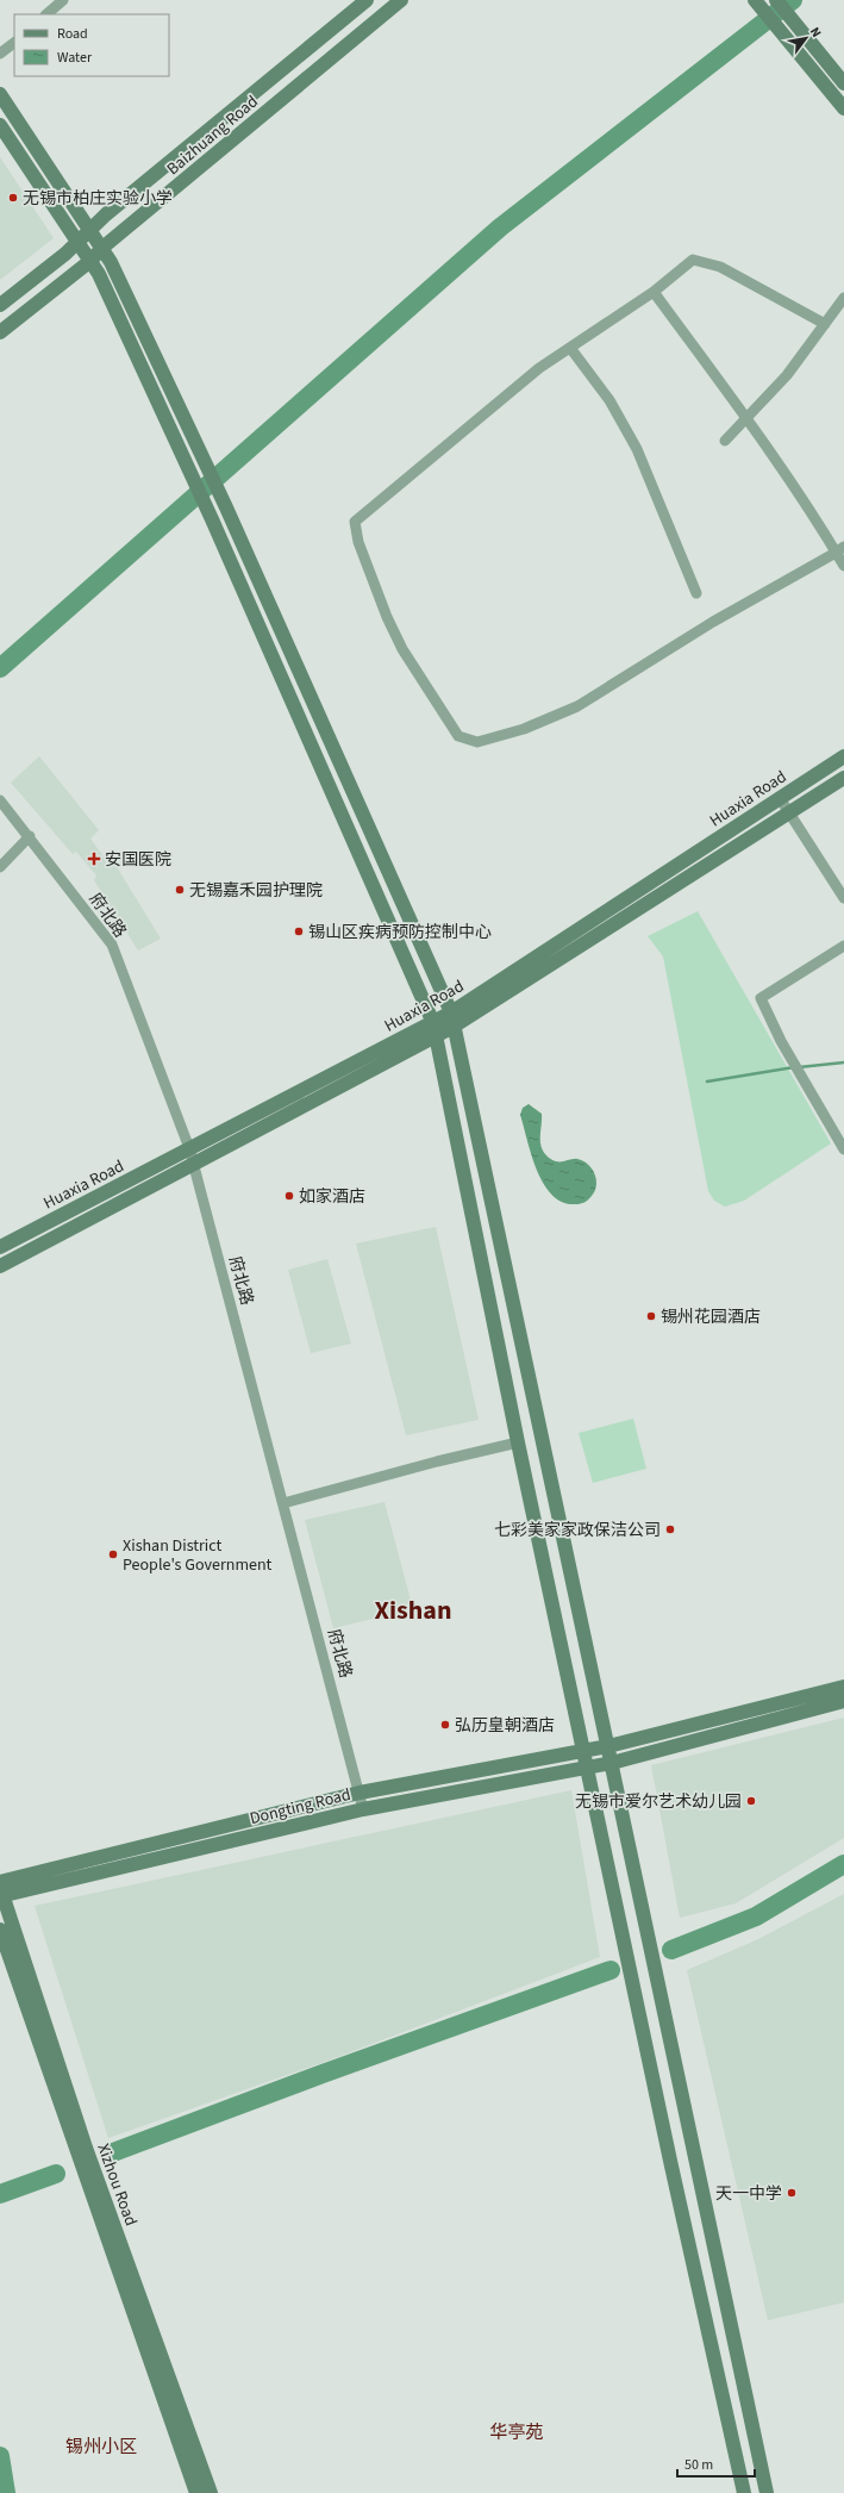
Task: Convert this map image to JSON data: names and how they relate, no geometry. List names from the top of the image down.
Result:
{
  "streets": {
    "main road": [
      "Baizhuang Road",
      "Huaxia Road",
      "Dongting Road",
      "Xizhou Road"
    ],
    "street": ["府北路"]
  },
  "crossings": [
    ["Huaxia Road", "府北路"],
    ["府北路", "Dongting Road"],
    ["Dongting Road", "Xizhou Road"]
  ],
  "districts": ["Xishan", "华亭苑", "锡州小区"],
  "places": {
    "other": [
      "无锡市柏庄实验小学",
      "无锡嘉禾园护理院",
      "锡山区疾病预防控制中心",
      "如家酒店",
      "锡州花园酒店",
      "七彩美家家政保洁公司",
      "Xishan District People's Government",
      "弘历皇朝酒店",
      "无锡市爱尔艺术幼儿园",
      "天一中学"
    ],
    "health": ["安国医院"]
  },
  "legend": ["Road", "Water"],
  "scale_bar": "50 m",
  "north": "top right"
}
